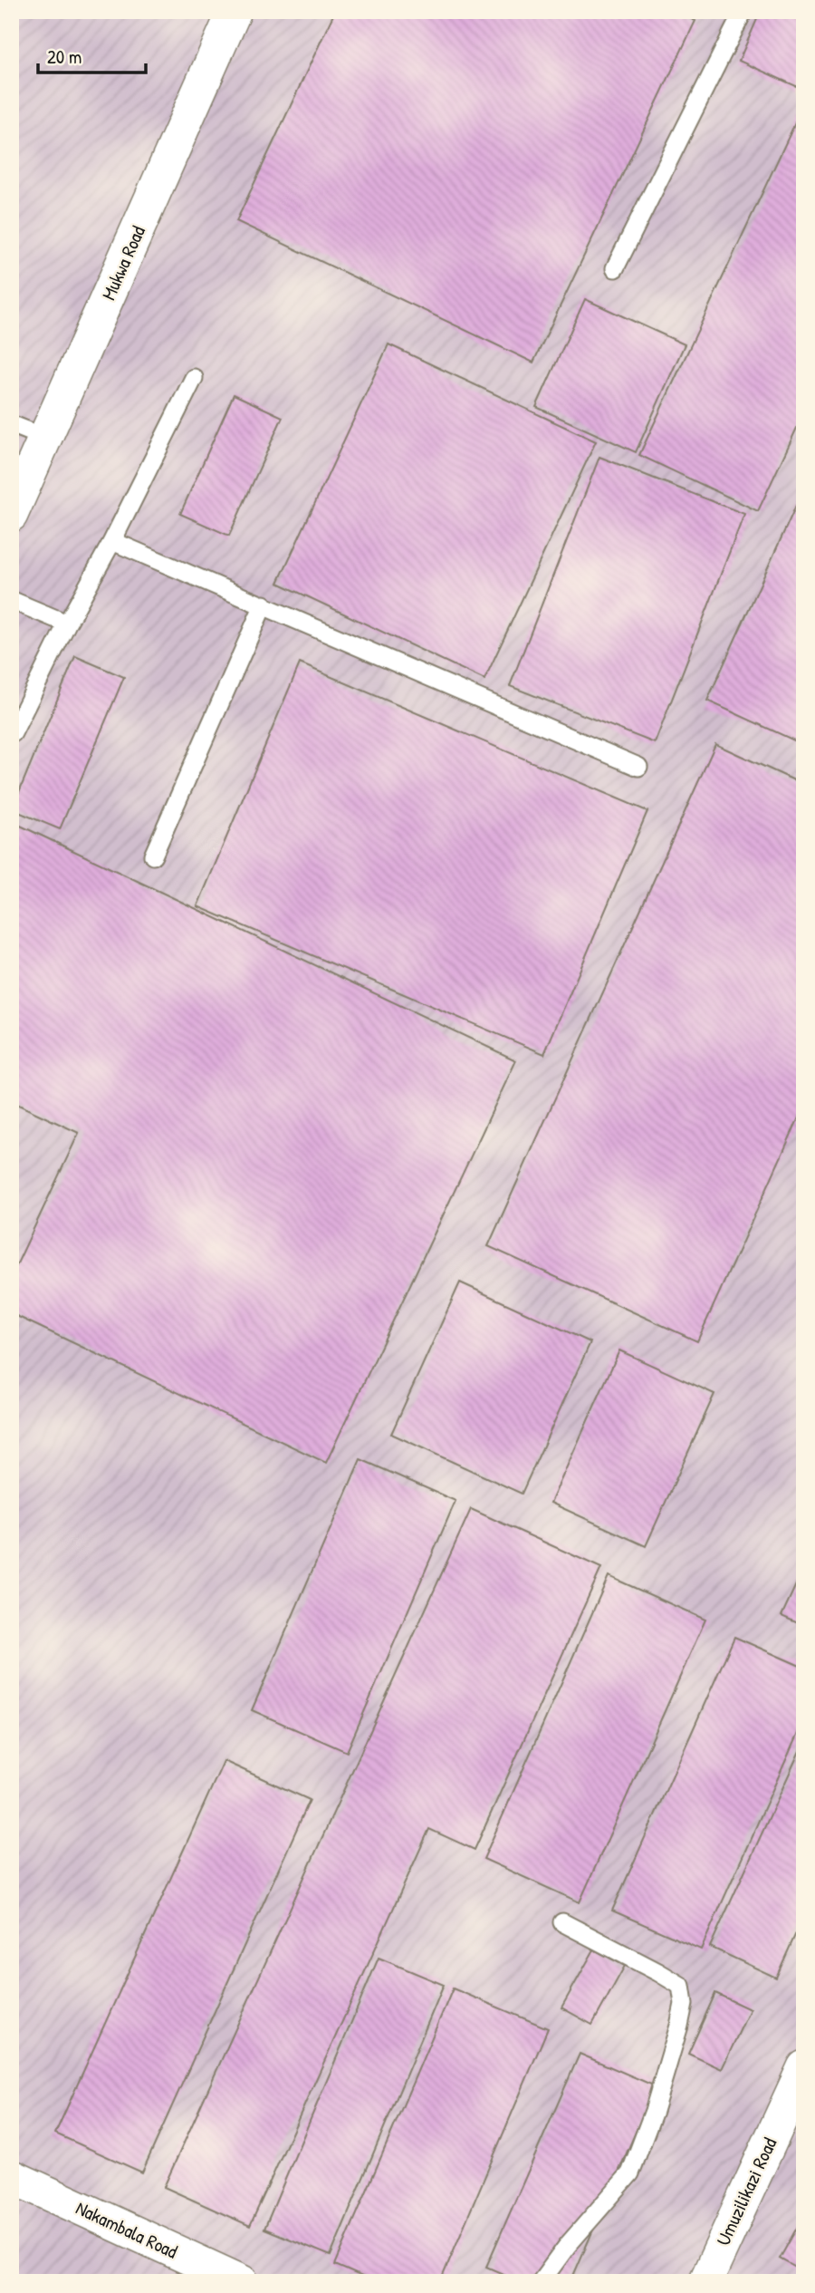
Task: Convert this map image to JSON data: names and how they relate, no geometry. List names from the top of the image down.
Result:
{
  "streets": {
    "street": ["Mukwa Road", "Umuzilikazi Road", "Nakambala Road"]
  },
  "scale_bar": "20 m"
}
